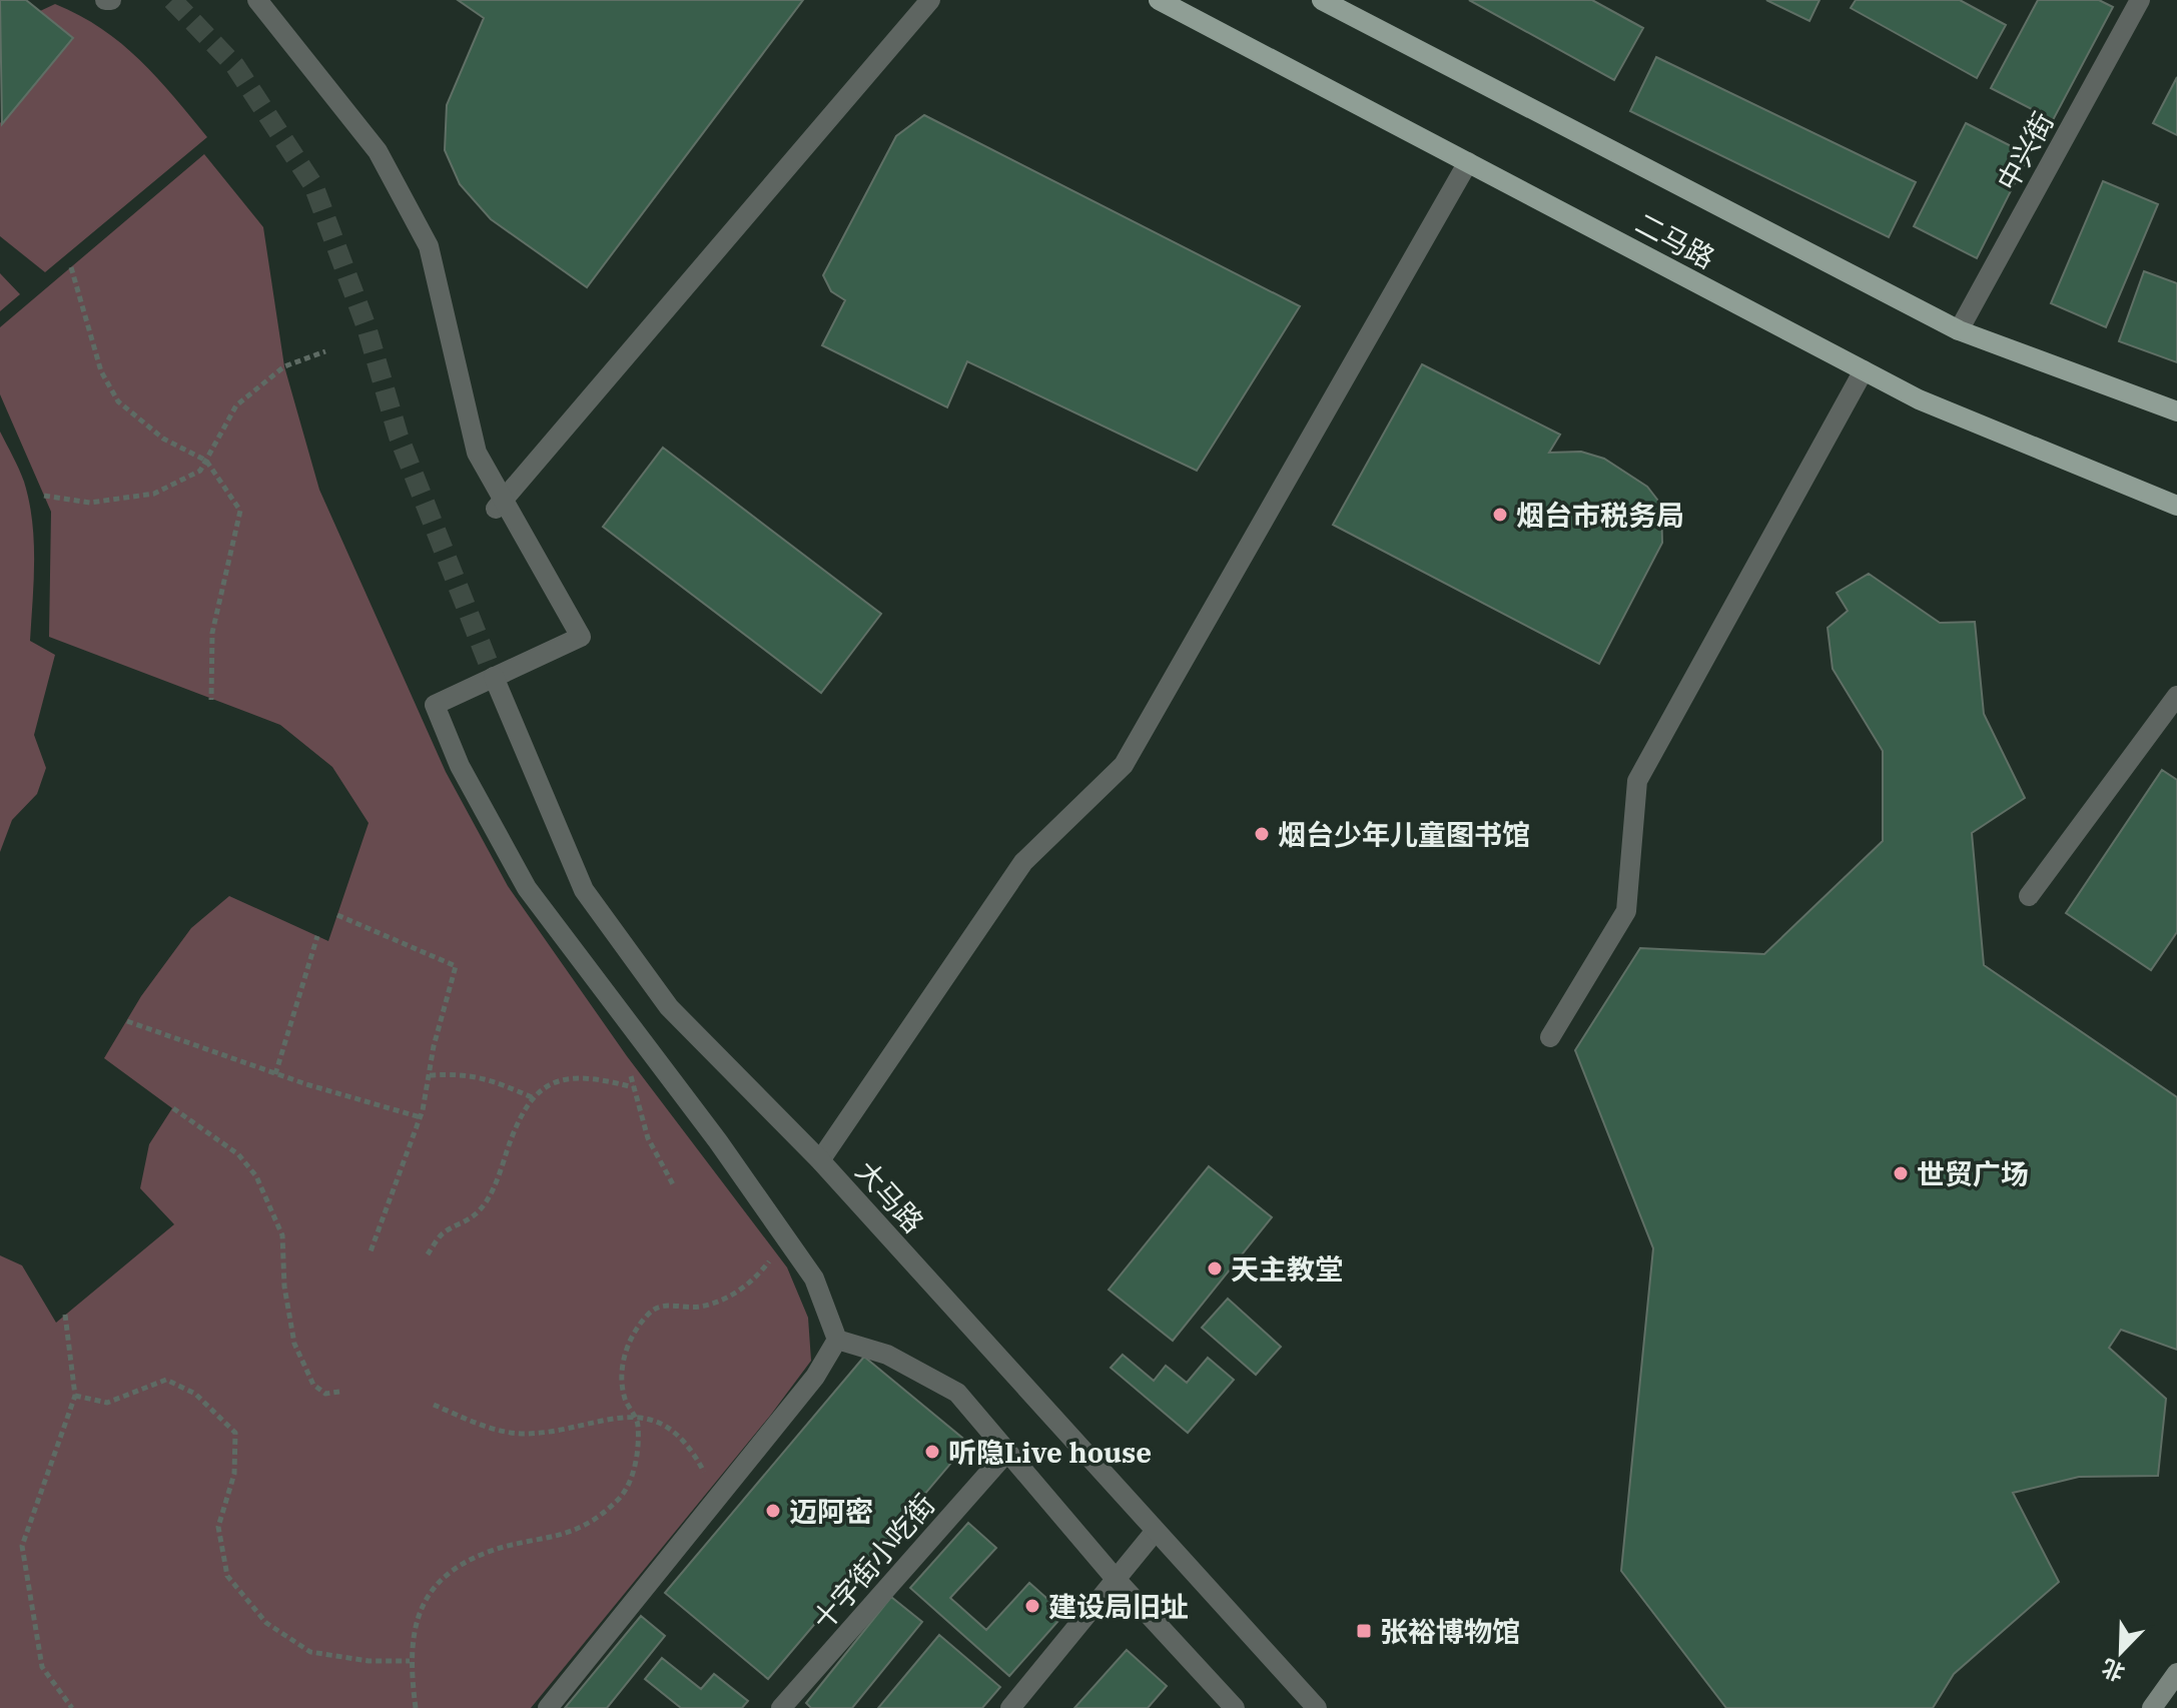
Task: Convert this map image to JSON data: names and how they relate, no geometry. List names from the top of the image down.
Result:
{
  "streets": {
    "main road": ["二马路"],
    "street": ["中兴街", "大马路", "十字街小吃街"]
  },
  "crossings": [
    ["中兴街", "二马路"]
  ],
  "places": {
    "other": [
      "烟台市税务局",
      "烟台少年儿童图书馆",
      "世贸广场",
      "天主教堂",
      "听隐Live house",
      "迈阿密",
      "建设局旧址"
    ],
    "transit": ["张裕博物馆"]
  },
  "north": "bottom left"
}
